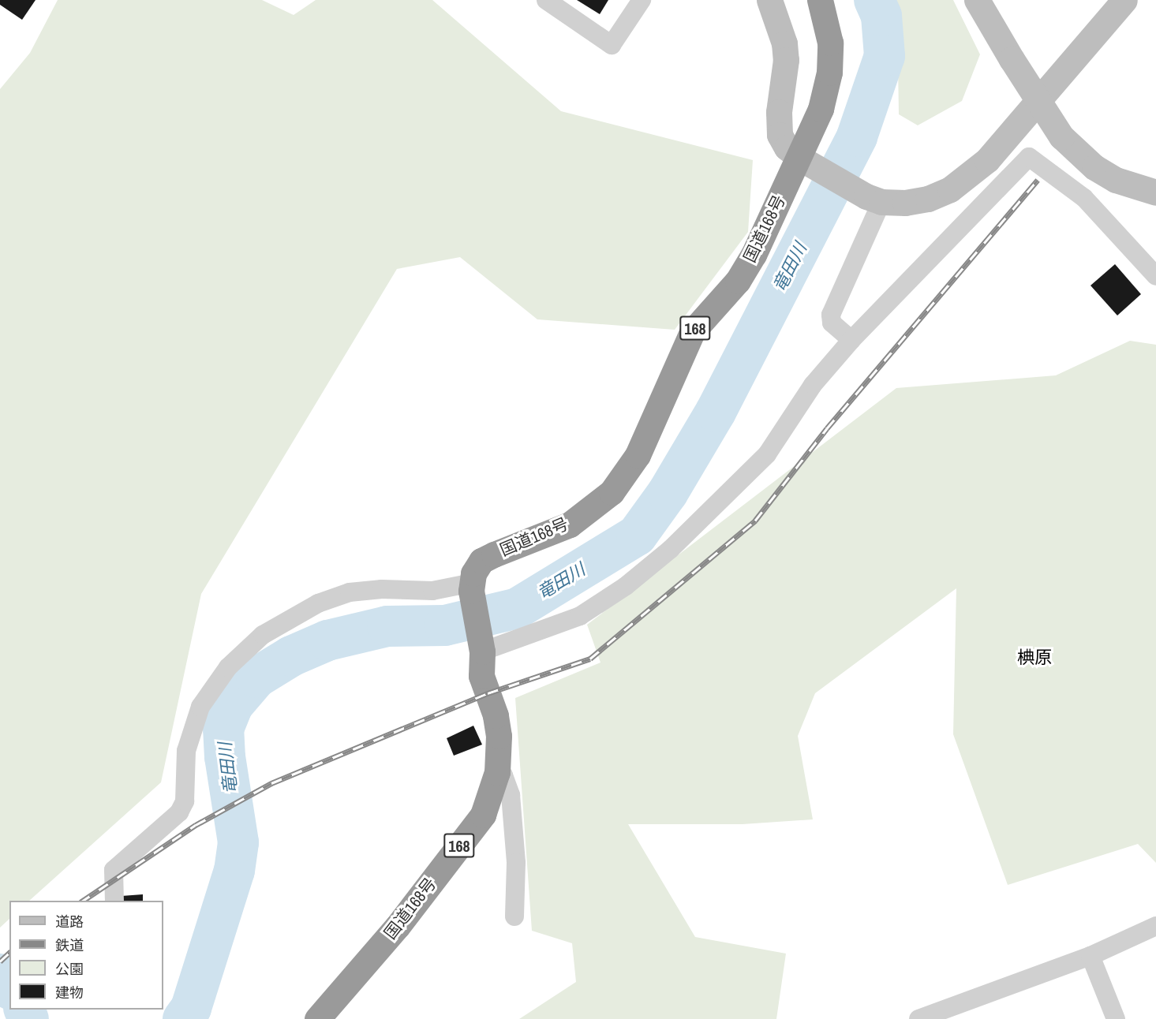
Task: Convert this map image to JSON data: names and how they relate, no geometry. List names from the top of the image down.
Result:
{
  "streets": {
    "highway": ["国道168号", "168"]
  },
  "districts": ["椣原"],
  "water": ["竜田川"],
  "legend": [
    "道路",
    "鉄道",
    "公園",
    "建物"
  ]
}
